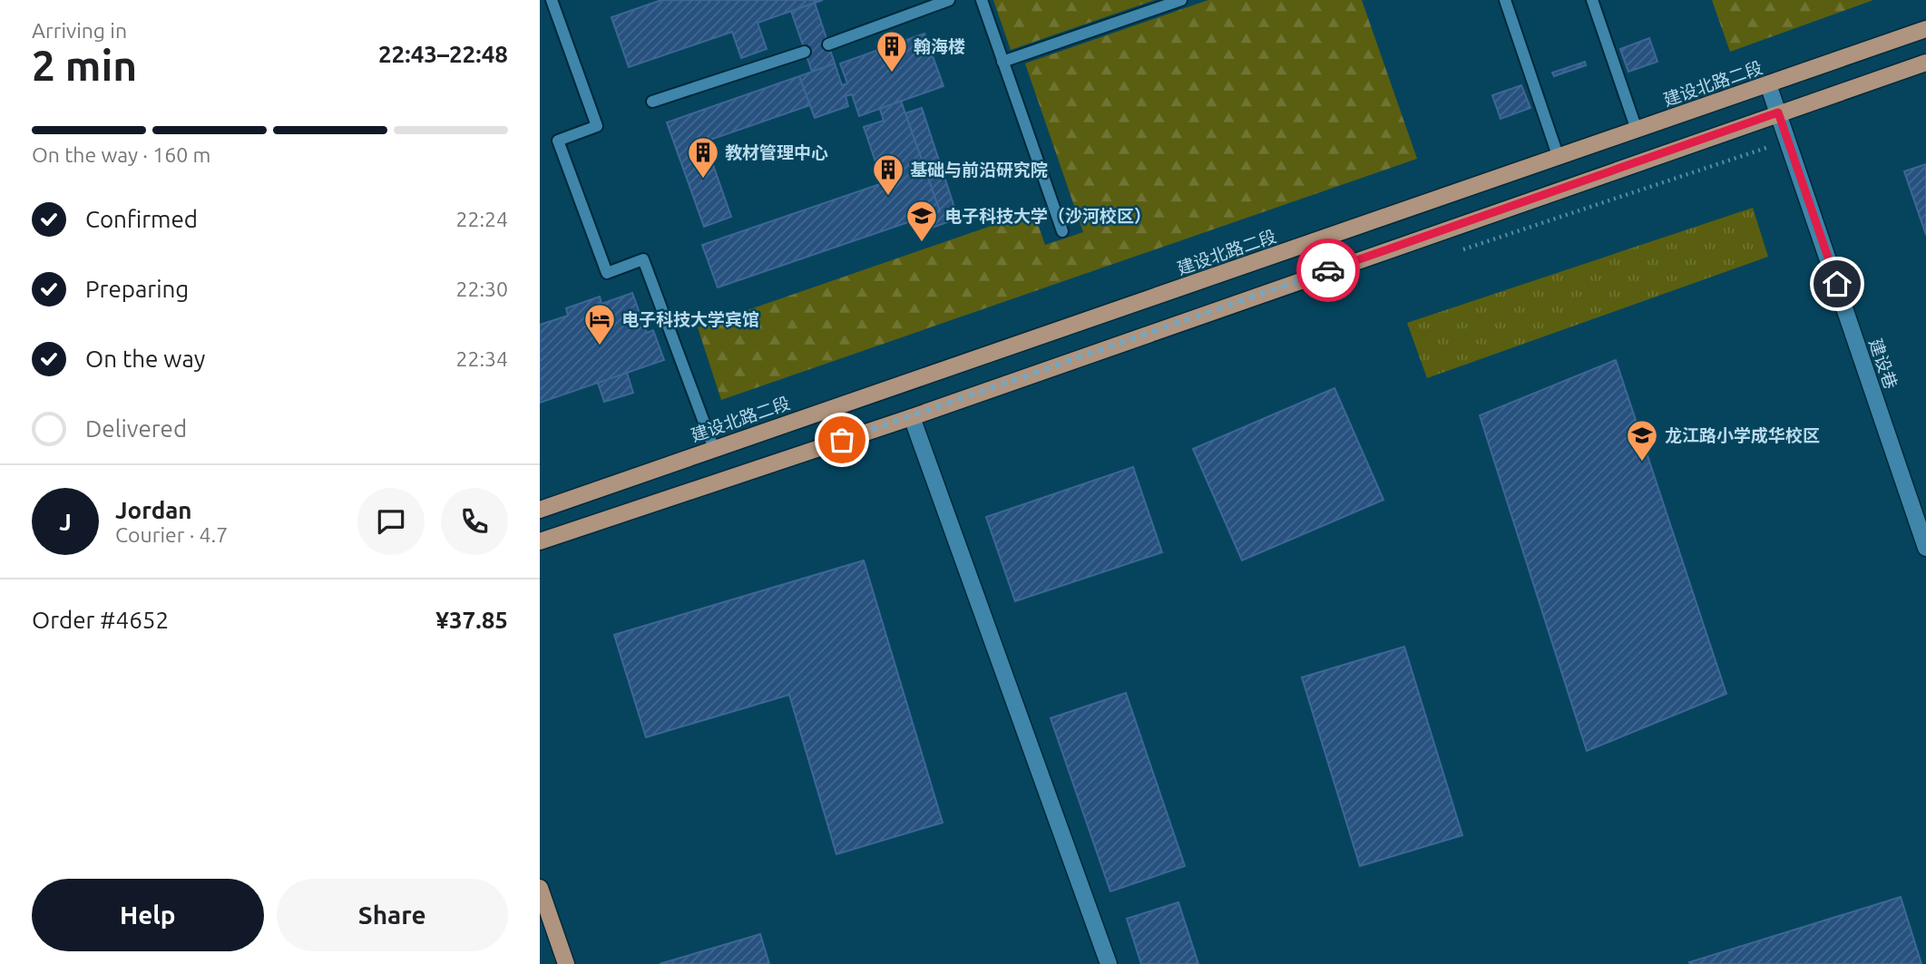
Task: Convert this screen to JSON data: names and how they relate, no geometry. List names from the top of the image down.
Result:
{
  "streets": {
    "main road": ["建设北路二段"],
    "street": ["建设巷"]
  },
  "crossings": [
    ["建设北路二段", "建设巷"]
  ],
  "places": {
    "building": ["翰海楼", "教材管理中心", "基础与前沿研究院"],
    "school or university": ["电子科技大学（沙河校区）", "龙江路小学成华校区"],
    "hotel": ["电子科技大学宾馆"]
  },
  "page": {
    "heading": ["2 min", "Arriving in", "22:43–22:48"],
    "panel": [
      "Jordan",
      "Courier · 4.7",
      "Order #4652",
      "¥37.85"
    ],
    "bar": "On the way · 160 m",
    "list": [
      ["Confirmed", "22:24"],
      ["Preparing", "22:30"],
      ["On the way", "22:34"],
      "Delivered"
    ],
    "round": "J",
    "buttons": ["Help", "Share"]
  }
}
